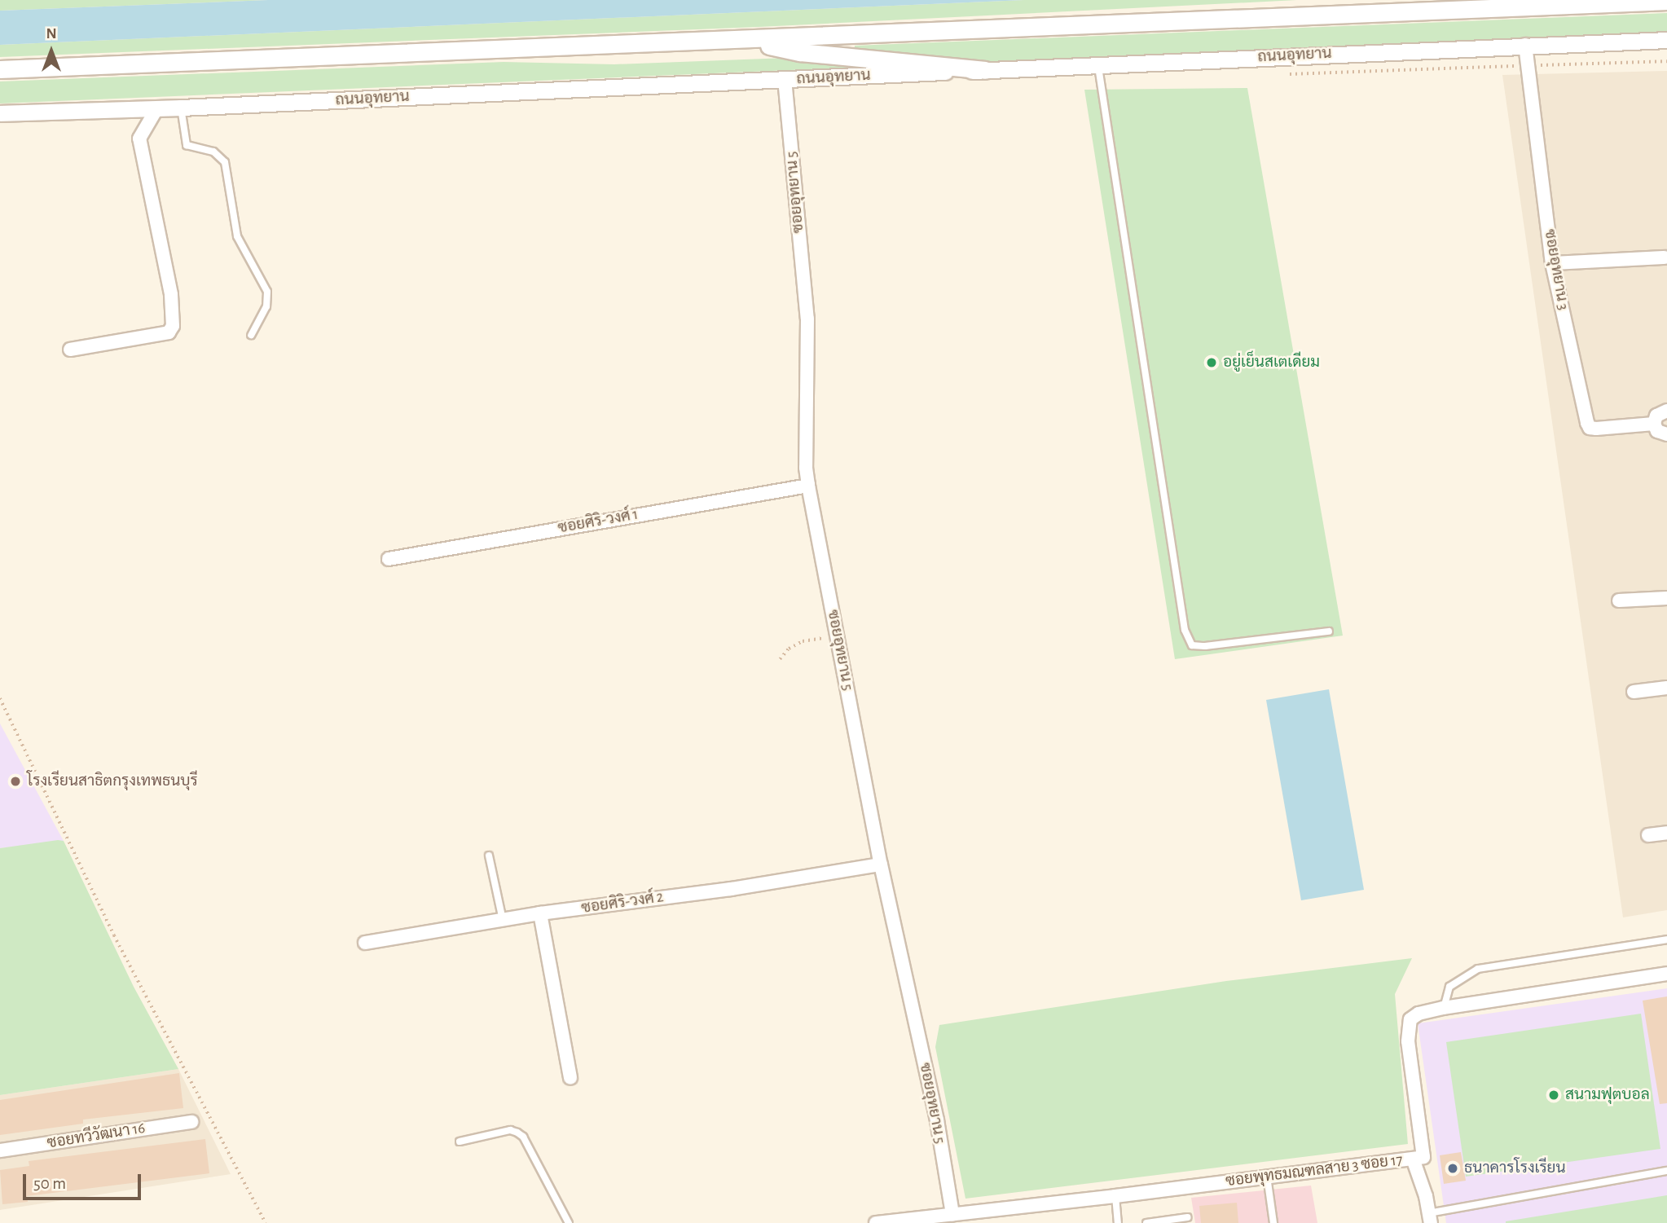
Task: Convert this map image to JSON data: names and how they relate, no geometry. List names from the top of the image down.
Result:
{
  "streets": {
    "street": [
      "ถนนอุทยาน",
      "ซอยอุทยาน 5",
      "ซอยอุทยาน 3",
      "ซอยศิริ-วงศ์ 1",
      "ซอยศิริ-วงศ์ 2",
      "ซอยทวีวัฒนา 16",
      "ซอยพุทธมณฑลสาย 3 ซอย 17"
    ]
  },
  "crossings": [
    ["ถนนอุทยาน", "ซอยอุทยาน 5"],
    ["ถนนอุทยาน", "ซอยอุทยาน 3"],
    ["ซอยอุทยาน 5", "ซอยศิริ-วงศ์ 1"],
    ["ซอยอุทยาน 5", "ซอยศิริ-วงศ์ 2"],
    ["ซอยอุทยาน 5", "ซอยพุทธมณฑลสาย 3 ซอย 17"]
  ],
  "places": [
    "อยู่เย็นสเตเดียม",
    "โรงเรียนสาธิตกรุงเทพธนบุรี",
    "สนามฟุตบอล",
    "ธนาคารโรงเรียน"
  ],
  "scale_bar": "50 m",
  "north": "top"
}
